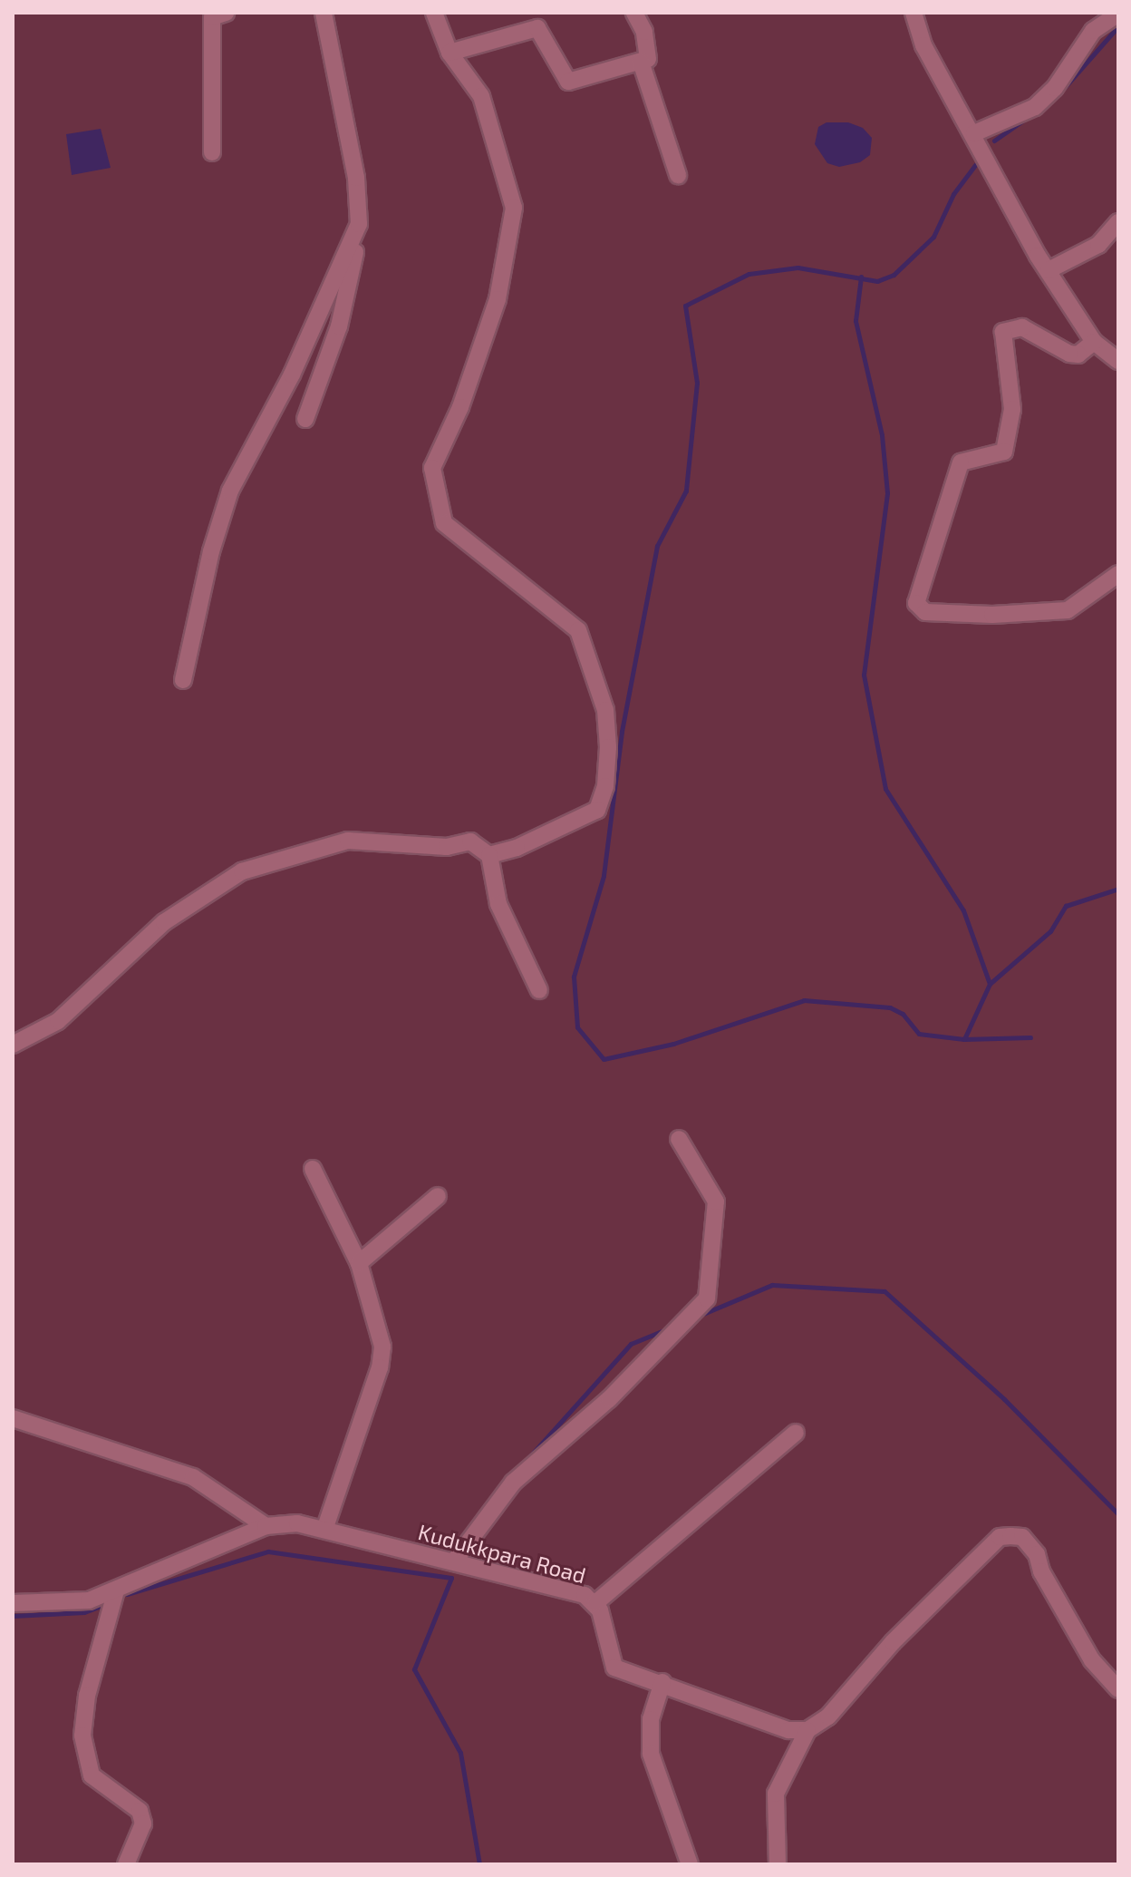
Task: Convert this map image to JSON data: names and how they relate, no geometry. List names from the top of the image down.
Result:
{
  "streets": {
    "street": ["Kudukkpara Road"]
  }
}
